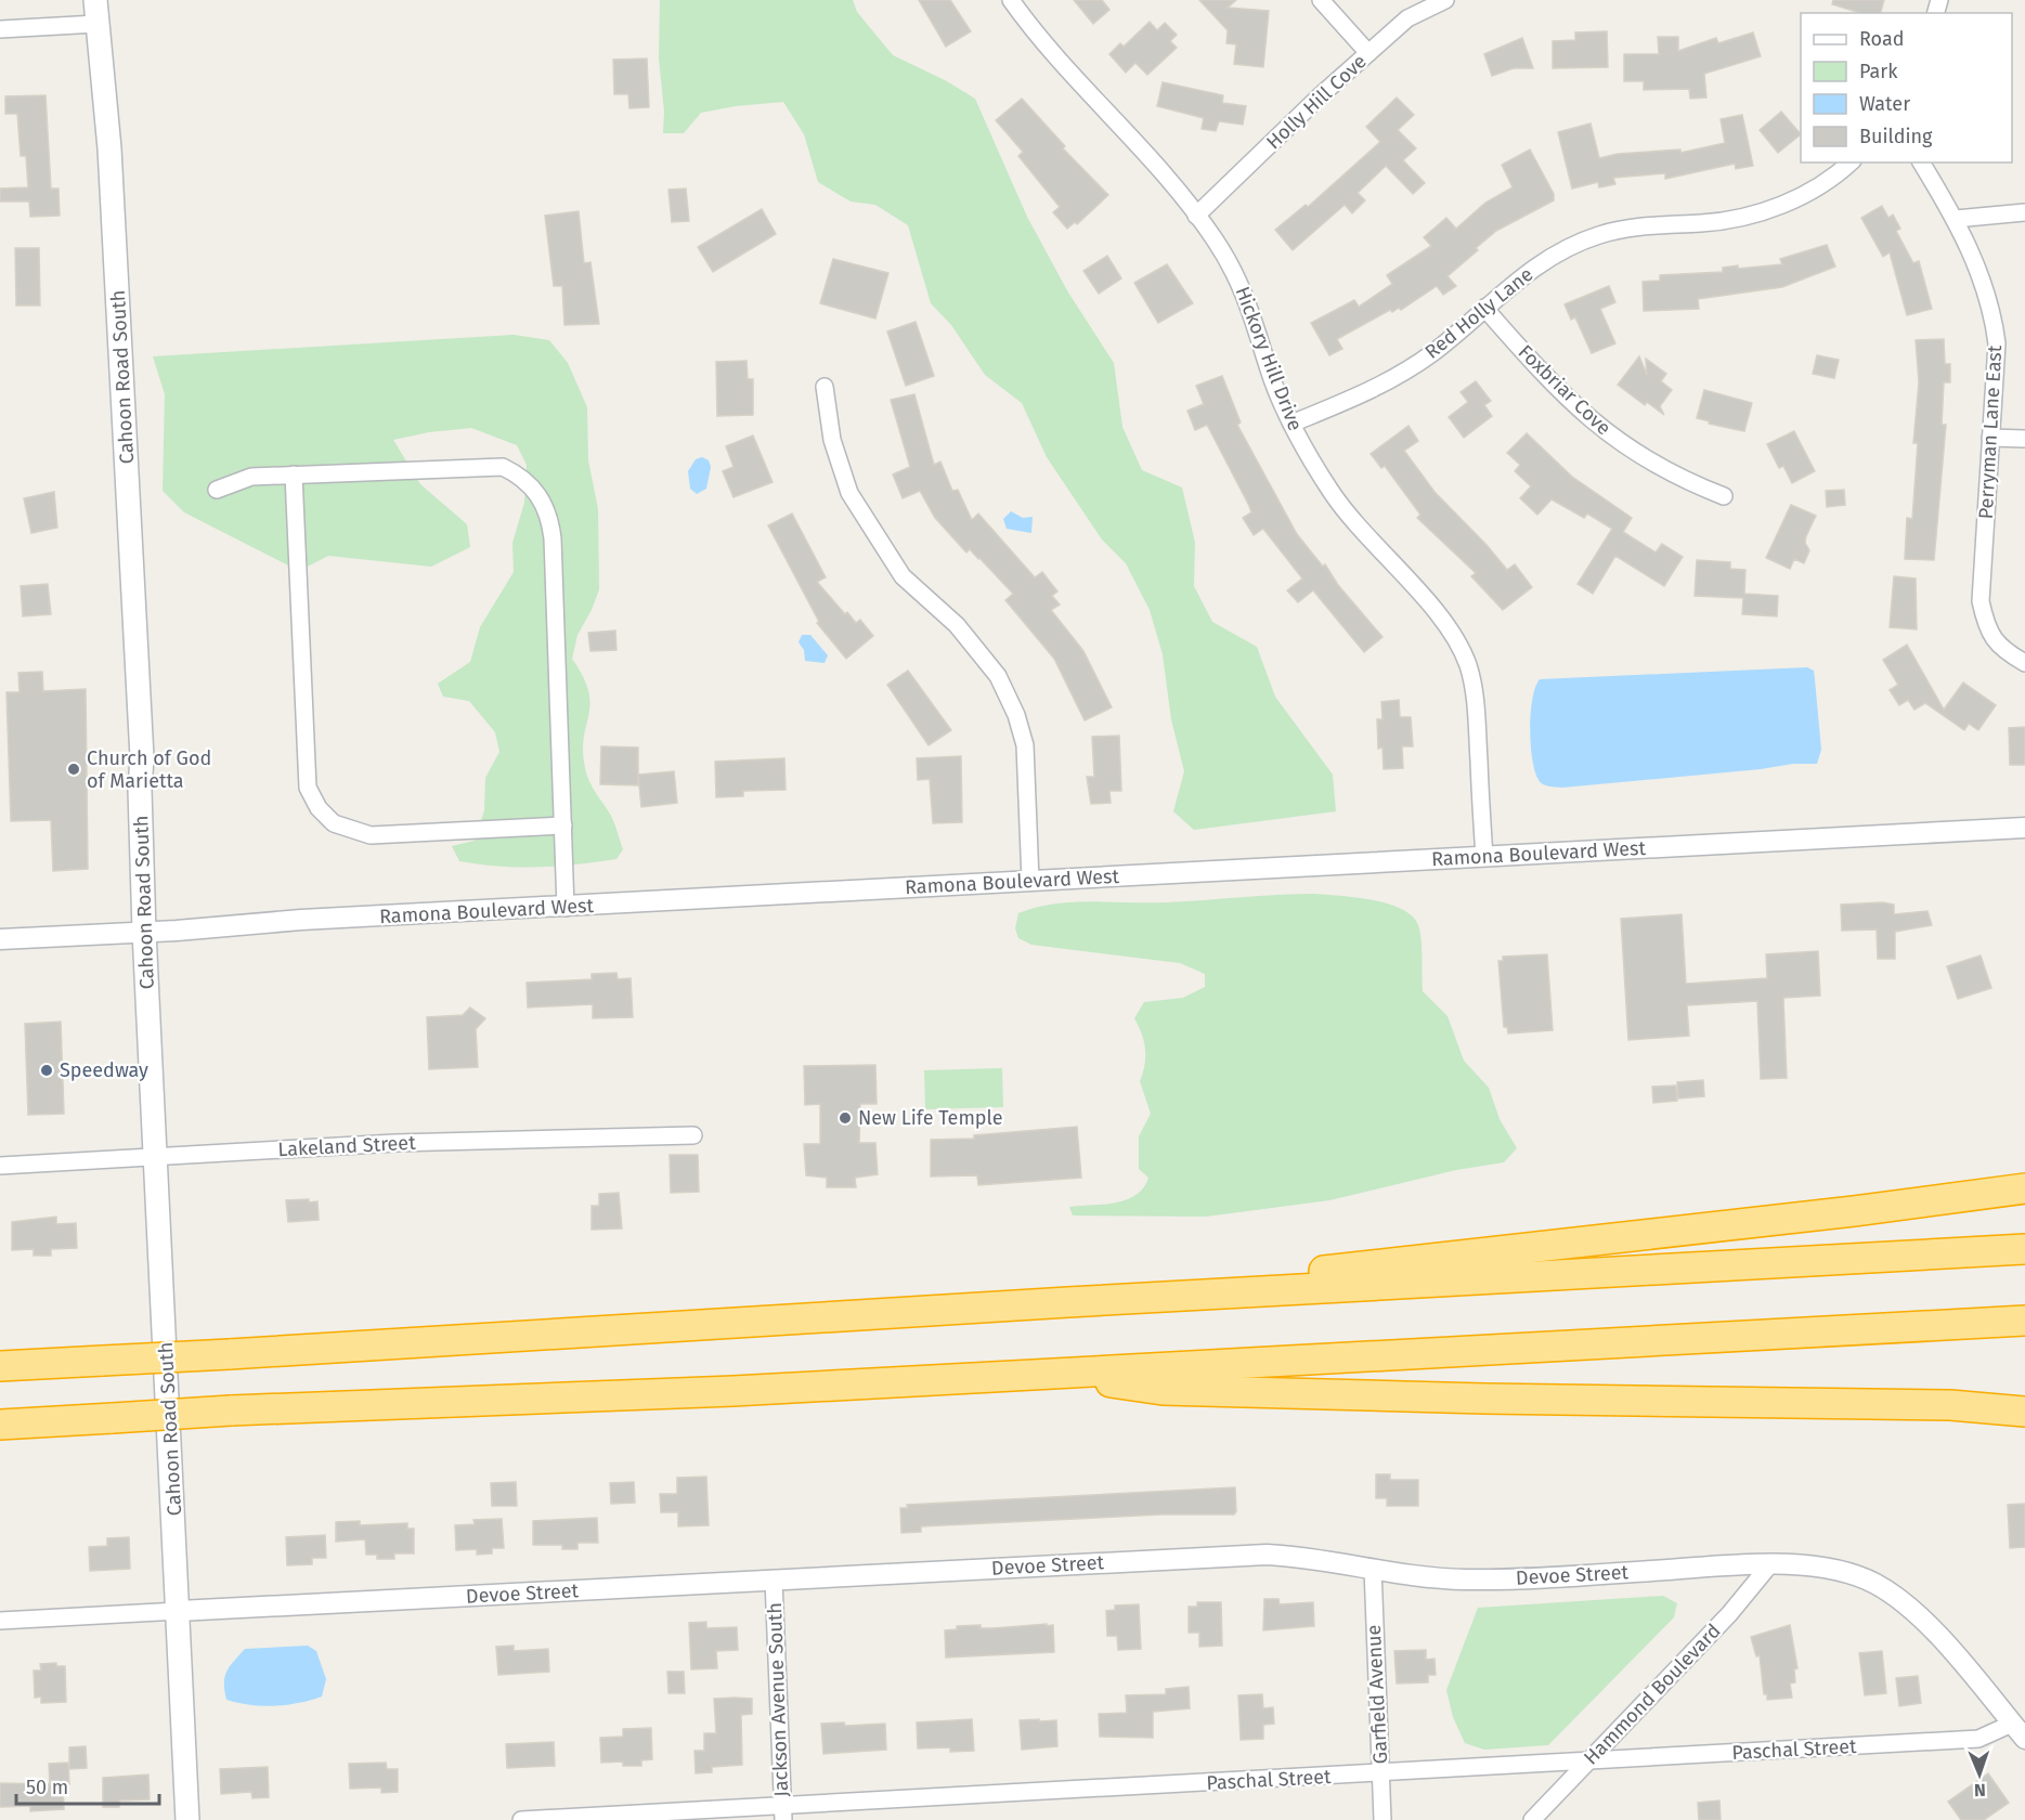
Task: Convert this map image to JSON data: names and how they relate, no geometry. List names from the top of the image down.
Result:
{
  "streets": {
    "main road": ["Cahoon Road South"],
    "street": [
      "Holly Hill Cove",
      "Red Holly Lane",
      "Hickory Hill Drive",
      "Foxbriar Cove",
      "Perryman Lane East",
      "Ramona Boulevard West",
      "Lakeland Street",
      "Devoe Street",
      "Garfield Avenue",
      "Hammond Boulevard",
      "Jackson Avenue South",
      "Paschal Street"
    ]
  },
  "crossings": [
    ["Holly Hill Cove", "Hickory Hill Drive"],
    ["Red Holly Lane", "Hickory Hill Drive"],
    ["Red Holly Lane", "Foxbriar Cove"],
    ["Hickory Hill Drive", "Ramona Boulevard West"],
    ["Cahoon Road South", "Ramona Boulevard West"],
    ["Cahoon Road South", "Lakeland Street"],
    ["Cahoon Road South", "Devoe Street"],
    ["Devoe Street", "Garfield Avenue"],
    ["Devoe Street", "Hammond Boulevard"],
    ["Devoe Street", "Jackson Avenue South"],
    ["Devoe Street", "Paschal Street"],
    ["Garfield Avenue", "Paschal Street"],
    ["Hammond Boulevard", "Paschal Street"],
    ["Jackson Avenue South", "Paschal Street"]
  ],
  "places": ["Church of God of Marietta", "Speedway", "New Life Temple"],
  "legend": [
    "Road",
    "Park",
    "Water",
    "Building"
  ],
  "scale_bar": "50 m",
  "north": "bottom"
}
